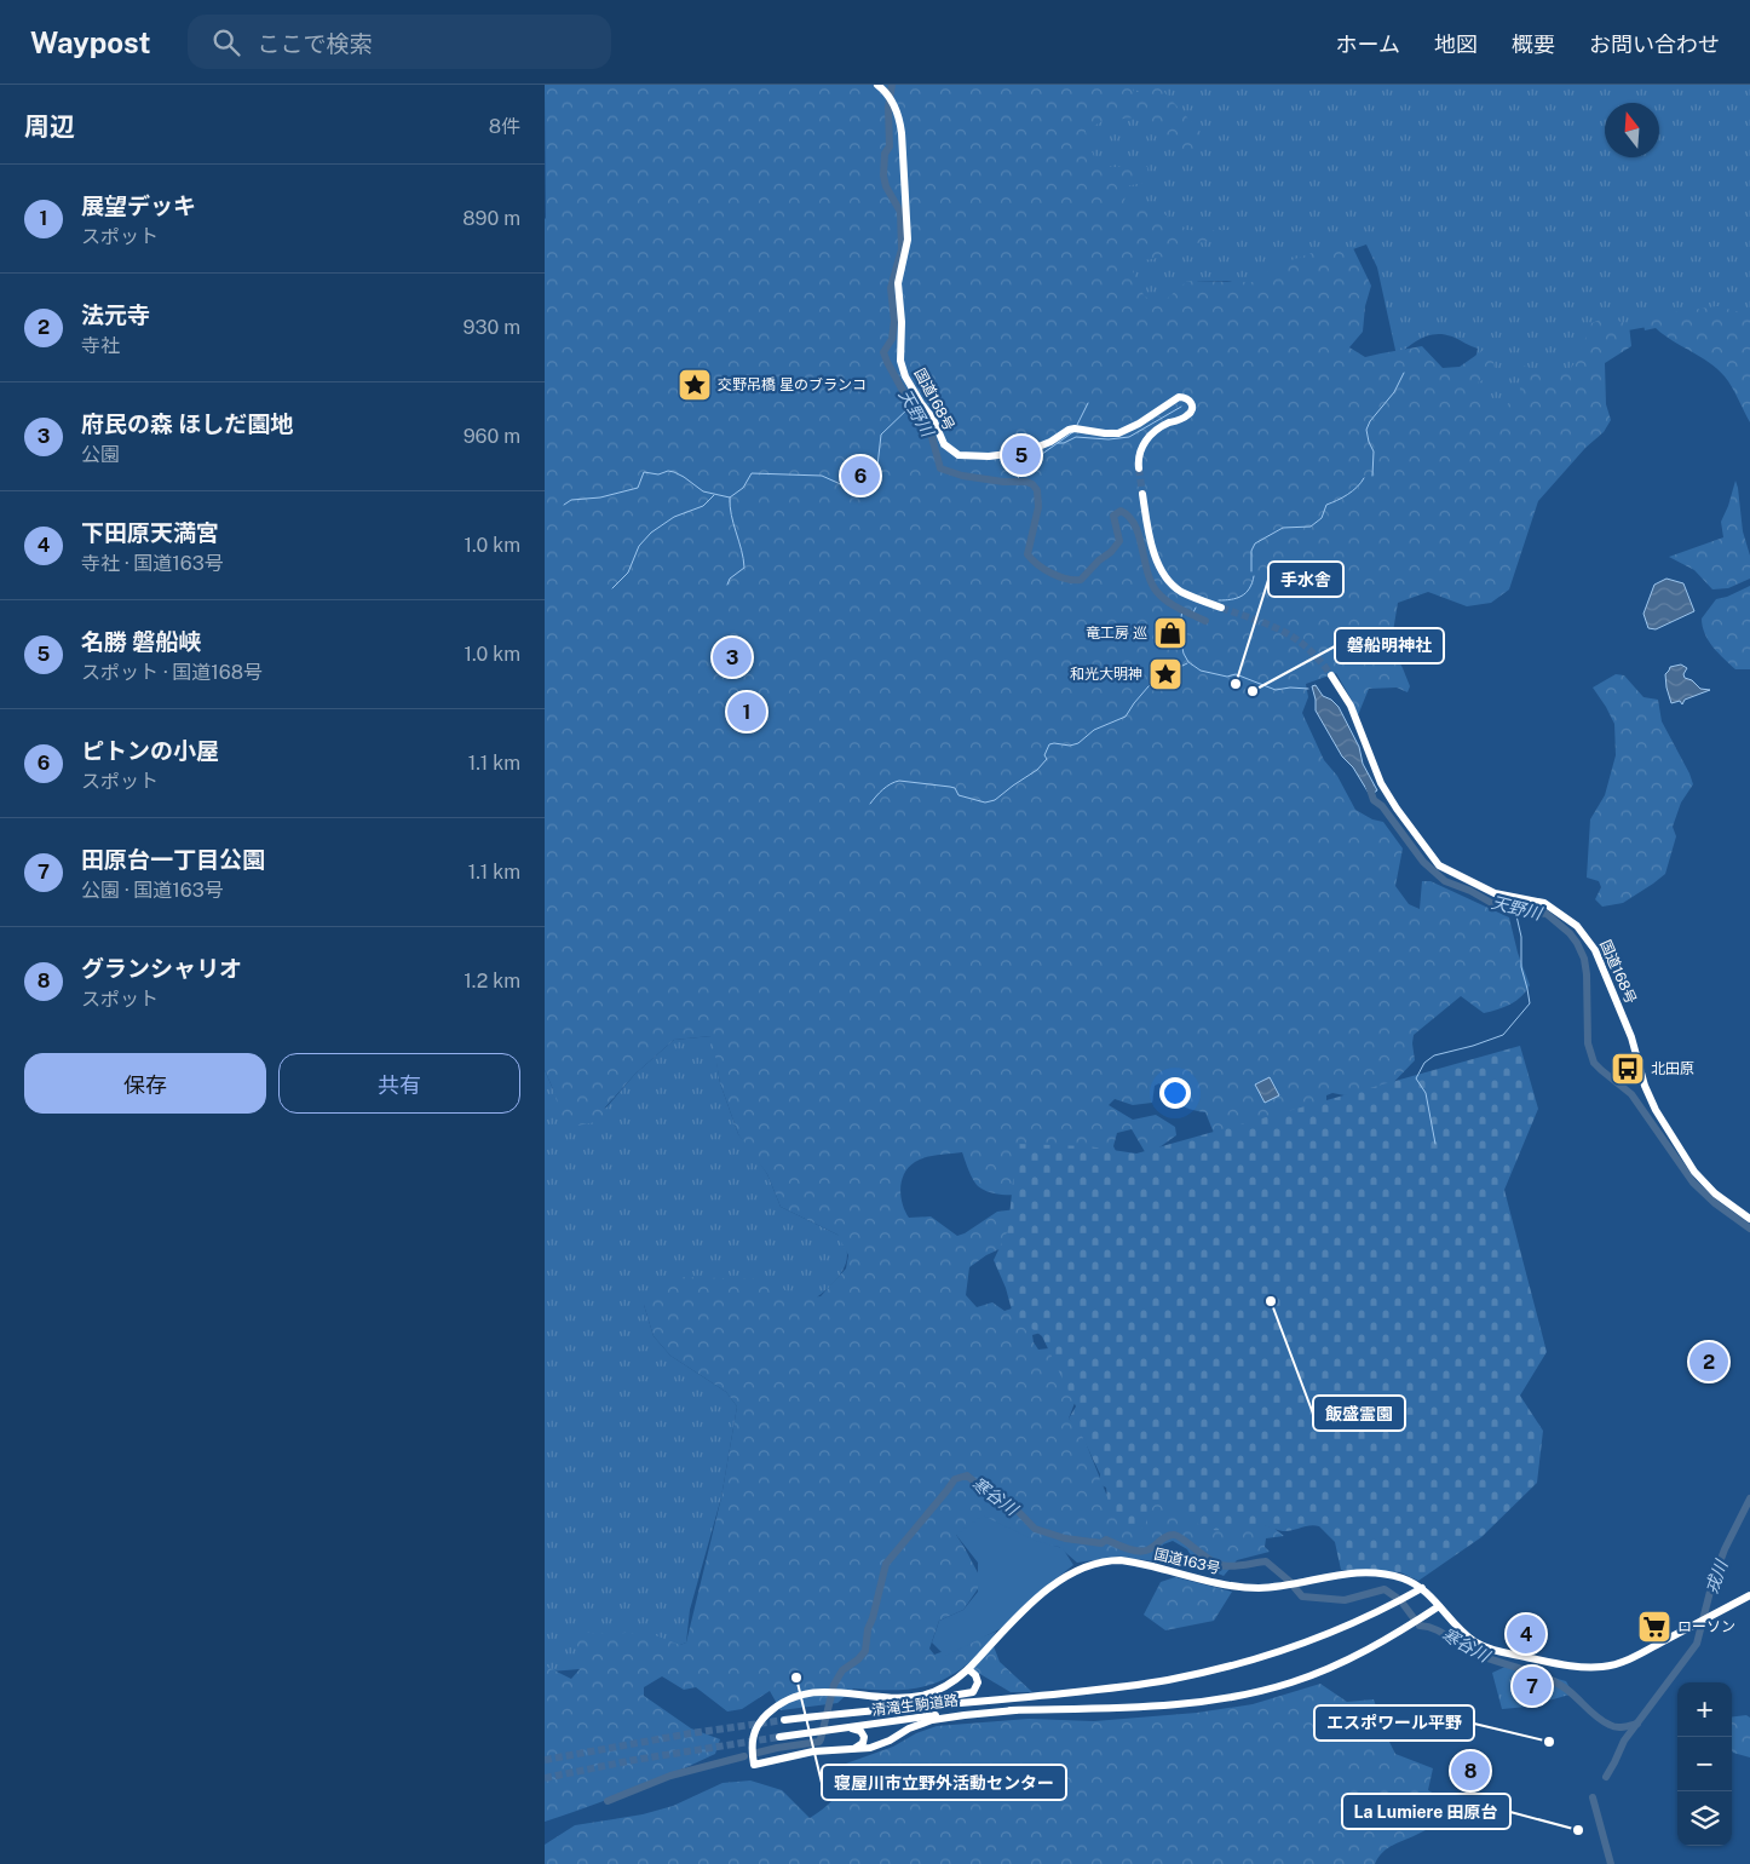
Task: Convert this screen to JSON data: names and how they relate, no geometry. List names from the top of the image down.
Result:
{
  "streets": {
    "highway": ["国道168号", "国道163号", "清滝生駒道路"]
  },
  "crossings": [
    ["国道163号", "清滝生駒道路"]
  ],
  "water": ["天野川", "寒谷川", "戎川"],
  "places": {
    "place": ["交野吊橋 星のブランコ", "和光大明神"],
    "shop": ["竜工房 巡"],
    "other": [
      "手水舎",
      "磐船明神社",
      "飯盛霊園",
      "寝屋川市立野外活動センター",
      "エスポワール平野",
      "La Lumiere 田原台"
    ],
    "bus stop": ["北田原"],
    "supermarket": ["ローソン"]
  },
  "north": "top",
  "page": {
    "header": "Waypost",
    "search": "ここで検索",
    "nav": [
      "ホーム",
      "地図",
      "概要",
      "お問い合わせ"
    ],
    "heading": ["周辺", "8件"],
    "list": [
      {
        "mark": "1",
        "name": "展望デッキ",
        "note": "スポット",
        "value": "890 m"
      },
      {
        "mark": "2",
        "name": "法元寺",
        "note": "寺社",
        "value": "930 m"
      },
      {
        "mark": "3",
        "name": "府民の森 ほしだ園地",
        "note": "公園",
        "value": "960 m"
      },
      {
        "mark": "4",
        "name": "下田原天満宮",
        "note": "寺社 · 国道163号",
        "value": "1.0 km"
      },
      {
        "mark": "5",
        "name": "名勝 磐船峡",
        "note": "スポット · 国道168号",
        "value": "1.0 km"
      },
      {
        "mark": "6",
        "name": "ピトンの小屋",
        "note": "スポット",
        "value": "1.1 km"
      },
      {
        "mark": "7",
        "name": "田原台一丁目公園",
        "note": "公園 · 国道163号",
        "value": "1.1 km"
      },
      {
        "mark": "8",
        "name": "グランシャリオ",
        "note": "スポット",
        "value": "1.2 km"
      }
    ],
    "pins": [
      "5",
      "6",
      "3",
      "1",
      "2",
      "4",
      "7",
      "8"
    ],
    "buttons": ["保存", "共有"],
    "map_buttons": ["+", "−"]
  }
}
